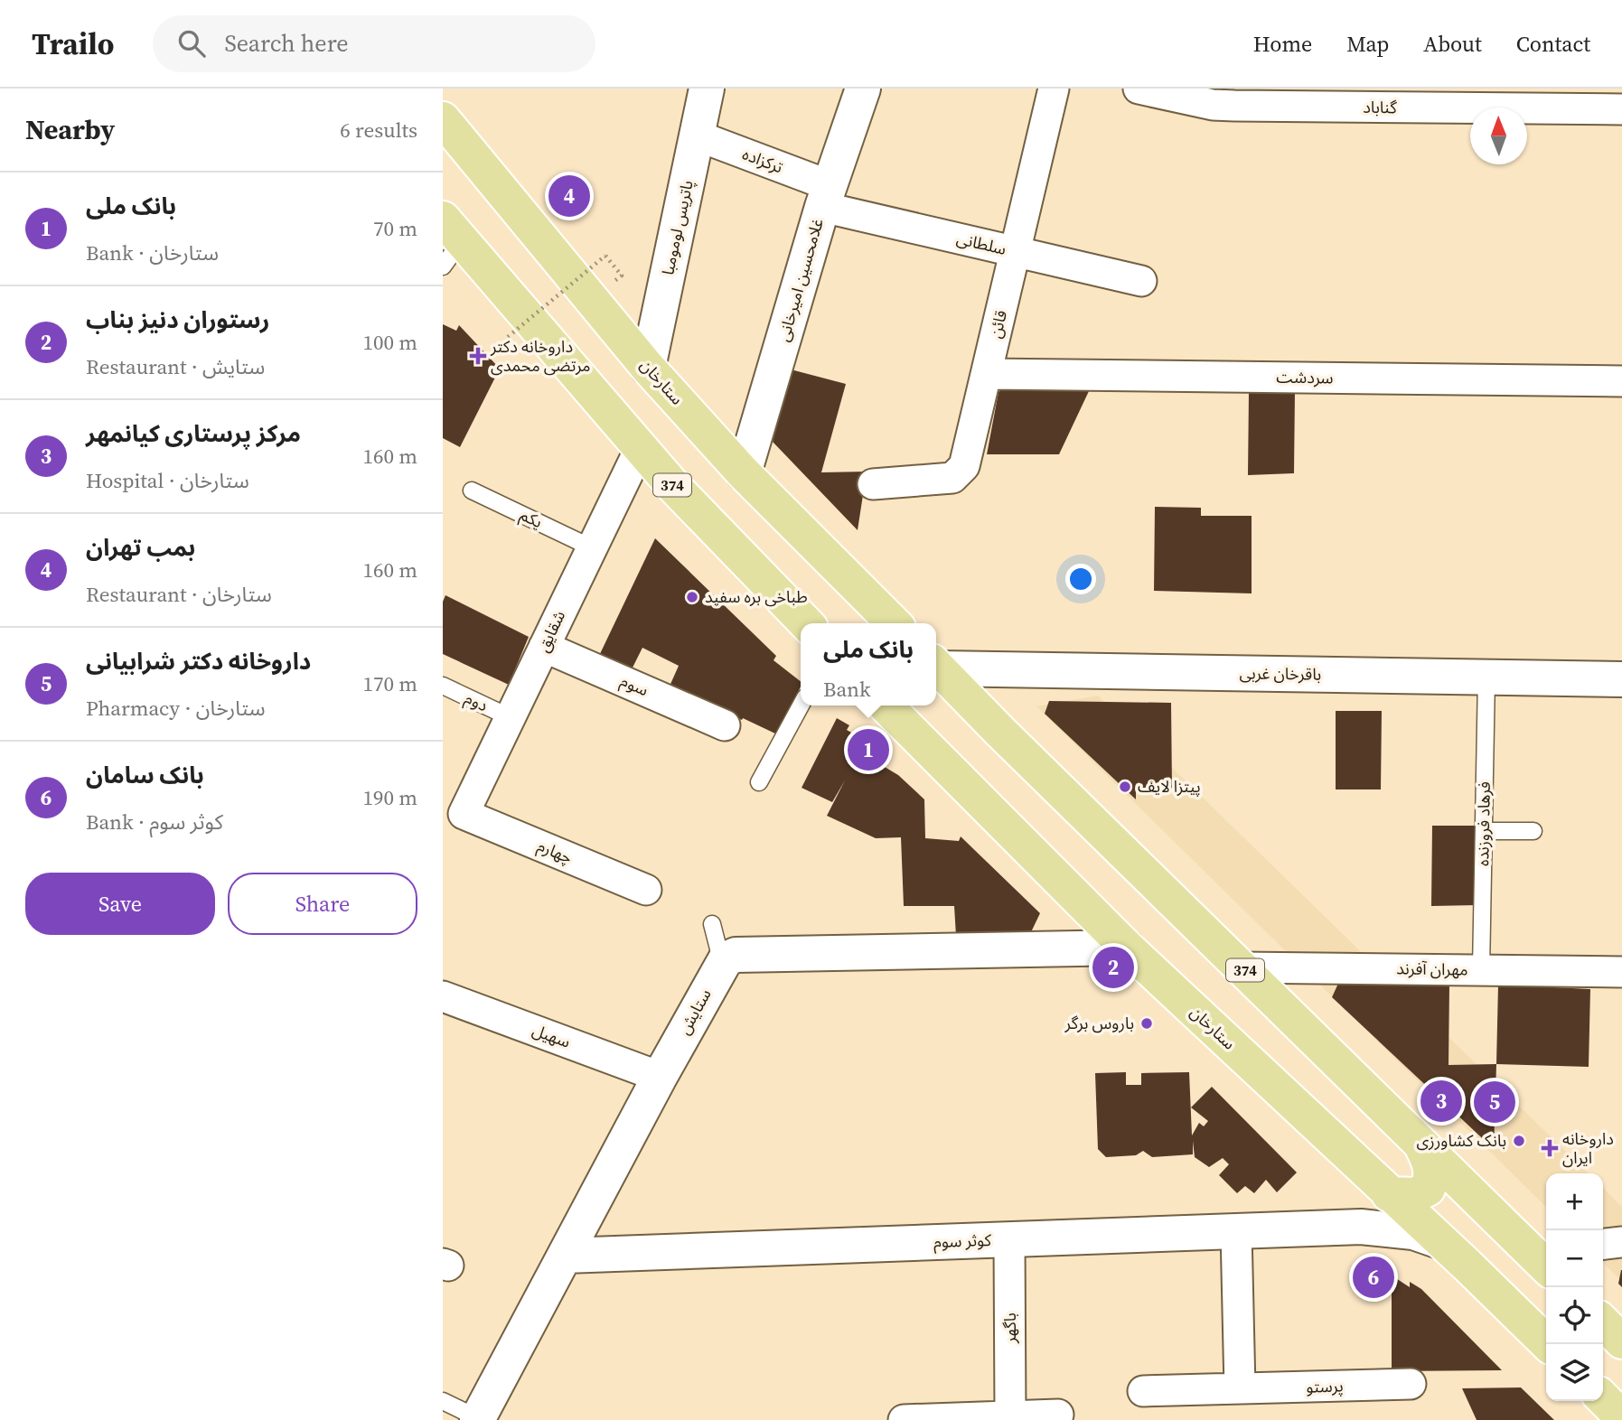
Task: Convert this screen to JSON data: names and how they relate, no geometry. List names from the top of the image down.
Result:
{
  "streets": {
    "main road": ["ستارخان", "374"],
    "street": [
      "گناباد",
      "ترکزاده",
      "پاتریس لومومبا",
      "سلطانی",
      "غلامحسین امیرخانی",
      "قائن",
      "سردشت",
      "شقایق",
      "باقرخان غربی",
      "سوم",
      "چهارم",
      "مهران آفرند",
      "ستایش",
      "سهیل",
      "کوثر سوم",
      "باگهر",
      "پرستو"
    ],
    "lane": ["یکم", "دوم", "فرهاد فروزنده"]
  },
  "crossings": [
    ["ترکزاده", "پاتریس لومومبا"],
    ["ترکزاده", "سلطانی"],
    ["ترکزاده", "غلامحسین امیرخانی"],
    ["پاتریس لومومبا", "ستارخان"],
    ["سلطانی", "غلامحسین امیرخانی"],
    ["سلطانی", "قائن"],
    ["غلامحسین امیرخانی", "ستارخان"],
    ["قائن", "سردشت"],
    ["ستارخان", "کوثر سوم"],
    ["374", "شقایق"],
    ["374", "مهران آفرند"],
    ["یکم", "شقایق"],
    ["شقایق", "سوم"],
    ["شقایق", "دوم"],
    ["شقایق", "چهارم"],
    ["باقرخان غربی", "فرهاد فروزنده"],
    ["فرهاد فروزنده", "مهران آفرند"],
    ["ستایش", "سهیل"],
    ["ستایش", "کوثر سوم"],
    ["کوثر سوم", "باگهر"]
  ],
  "places": {
    "health": ["داروخانه دکتر مرتضی محمدی", "داروخانه ایران"],
    "other": [
      "طباخی بره سفید",
      "پیتزا لایف",
      "باروس برگر",
      "بانک کشاورزی"
    ]
  },
  "north": "top",
  "page": {
    "header": "Trailo",
    "search": "Search here",
    "nav": [
      "Home",
      "Map",
      "About",
      "Contact"
    ],
    "heading": ["Nearby", "6 results"],
    "list": [
      {
        "mark": "1",
        "name": "بانک ملی",
        "note": "Bank · ستارخان",
        "value": "70 m"
      },
      {
        "mark": "2",
        "name": "رستوران دنیز بناب",
        "note": "Restaurant · ستایش",
        "value": "100 m"
      },
      {
        "mark": "3",
        "name": "مرکز پرستاری کیانمهر",
        "note": "Hospital · ستارخان",
        "value": "160 m"
      },
      {
        "mark": "4",
        "name": "بمب تهران",
        "note": "Restaurant · ستارخان",
        "value": "160 m"
      },
      {
        "mark": "5",
        "name": "داروخانه دکتر شرابیانی",
        "note": "Pharmacy · ستارخان",
        "value": "170 m"
      },
      {
        "mark": "6",
        "name": "بانک سامان",
        "note": "Bank · کوثر سوم",
        "value": "190 m"
      }
    ],
    "pins": [
      "4",
      "1",
      "2",
      "3",
      "5",
      "6"
    ],
    "popup": ["بانک ملی", "Bank"],
    "buttons": ["Save", "Share"],
    "map_buttons": ["+", "−"]
  }
}
